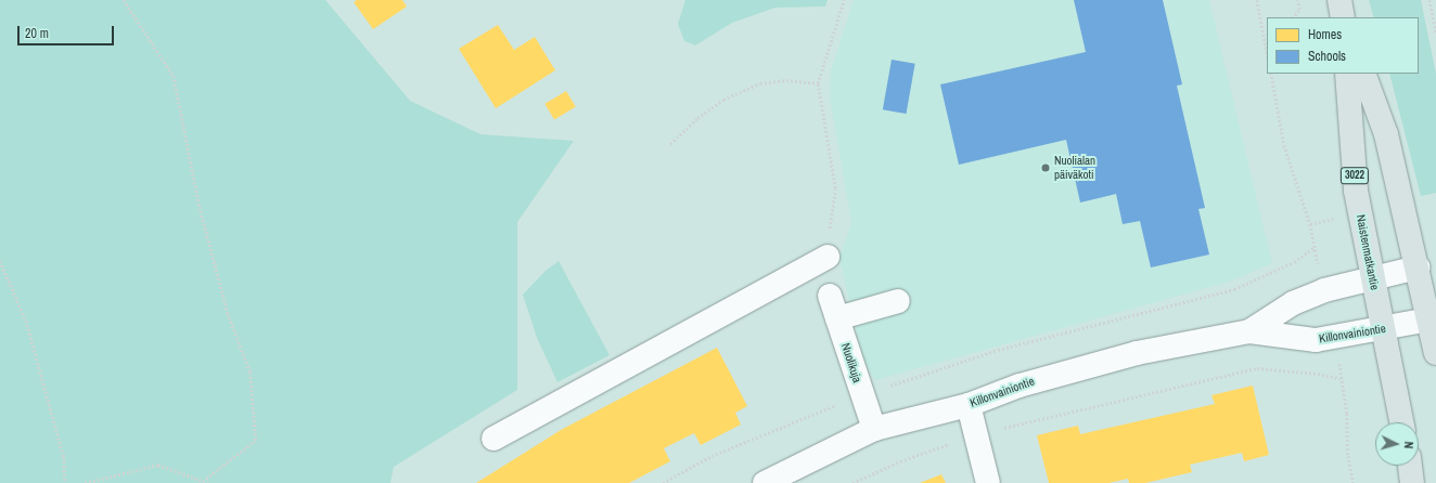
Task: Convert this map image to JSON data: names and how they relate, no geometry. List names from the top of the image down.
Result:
{
  "streets": {
    "main road": ["3022", "Naistenmatkantie"],
    "street": ["Killonvainiontie", "Nuolikuja"]
  },
  "crossings": [
    ["Naistenmatkantie", "Killonvainiontie"],
    ["Killonvainiontie", "Nuolikuja"]
  ],
  "places": ["Nuolialan päiväkoti"],
  "legend": ["Homes", "Schools"],
  "scale_bar": "20 m",
  "north": "right"
}
